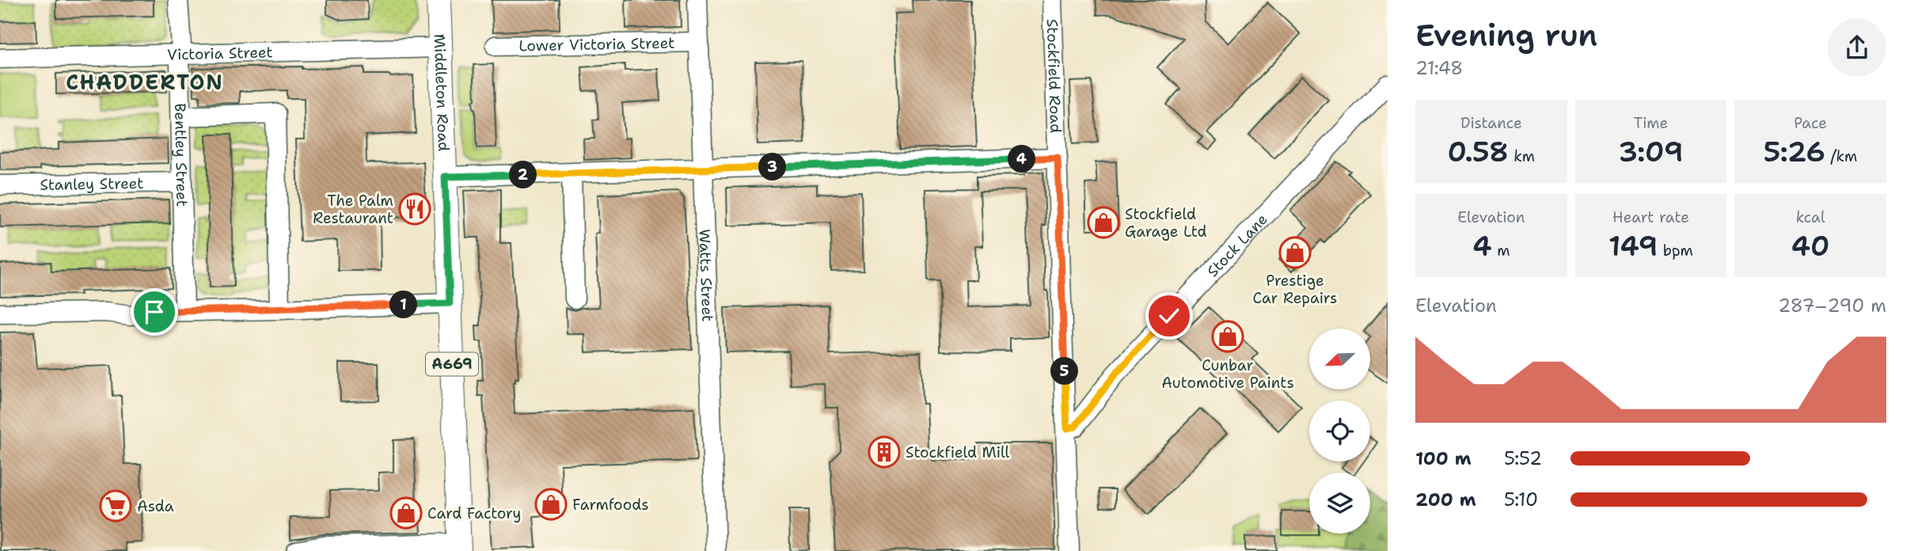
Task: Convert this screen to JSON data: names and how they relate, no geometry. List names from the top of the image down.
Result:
{
  "streets": {
    "main road": ["Middleton Road", "A669"],
    "street": [
      "Lower Victoria Street",
      "Victoria Street",
      "Stockfield Road",
      "Bentley Street",
      "Stanley Street",
      "Stock Lane",
      "Watts Street"
    ]
  },
  "crossings": [
    ["Lower Victoria Street", "Watts Street"],
    ["Victoria Street", "Middleton Road"],
    ["Victoria Street", "Bentley Street"],
    ["Stockfield Road", "Stock Lane"],
    ["Bentley Street", "Stanley Street"]
  ],
  "districts": ["CHADDERTON"],
  "places": {
    "restaurant": ["The Palm Restaurant"],
    "shop": [
      "Stockfield Garage Ltd",
      "Prestige Car Repairs",
      "Cunbar Automotive Paints",
      "Farmfoods",
      "Card Factory"
    ],
    "building": ["Stockfield Mill"],
    "supermarket": ["Asda"]
  },
  "north": "bottom left",
  "page": {
    "heading": ["Evening run", "21:48"],
    "stats": [
      ["Distance", "0.58 km"],
      ["Time", "3:09"],
      ["Pace", "5:26 /km"],
      ["Elevation", "4 m"],
      ["Heart rate", "149 bpm"],
      ["kcal", "40"]
    ],
    "pins": [
      "4",
      "3",
      "2",
      "1",
      "5"
    ],
    "chart": ["Elevation", "287–290 m"],
    "list": [
      {
        "name": "100 m",
        "note": "5:52"
      },
      {
        "name": "200 m",
        "note": "5:10"
      }
    ]
  }
}
